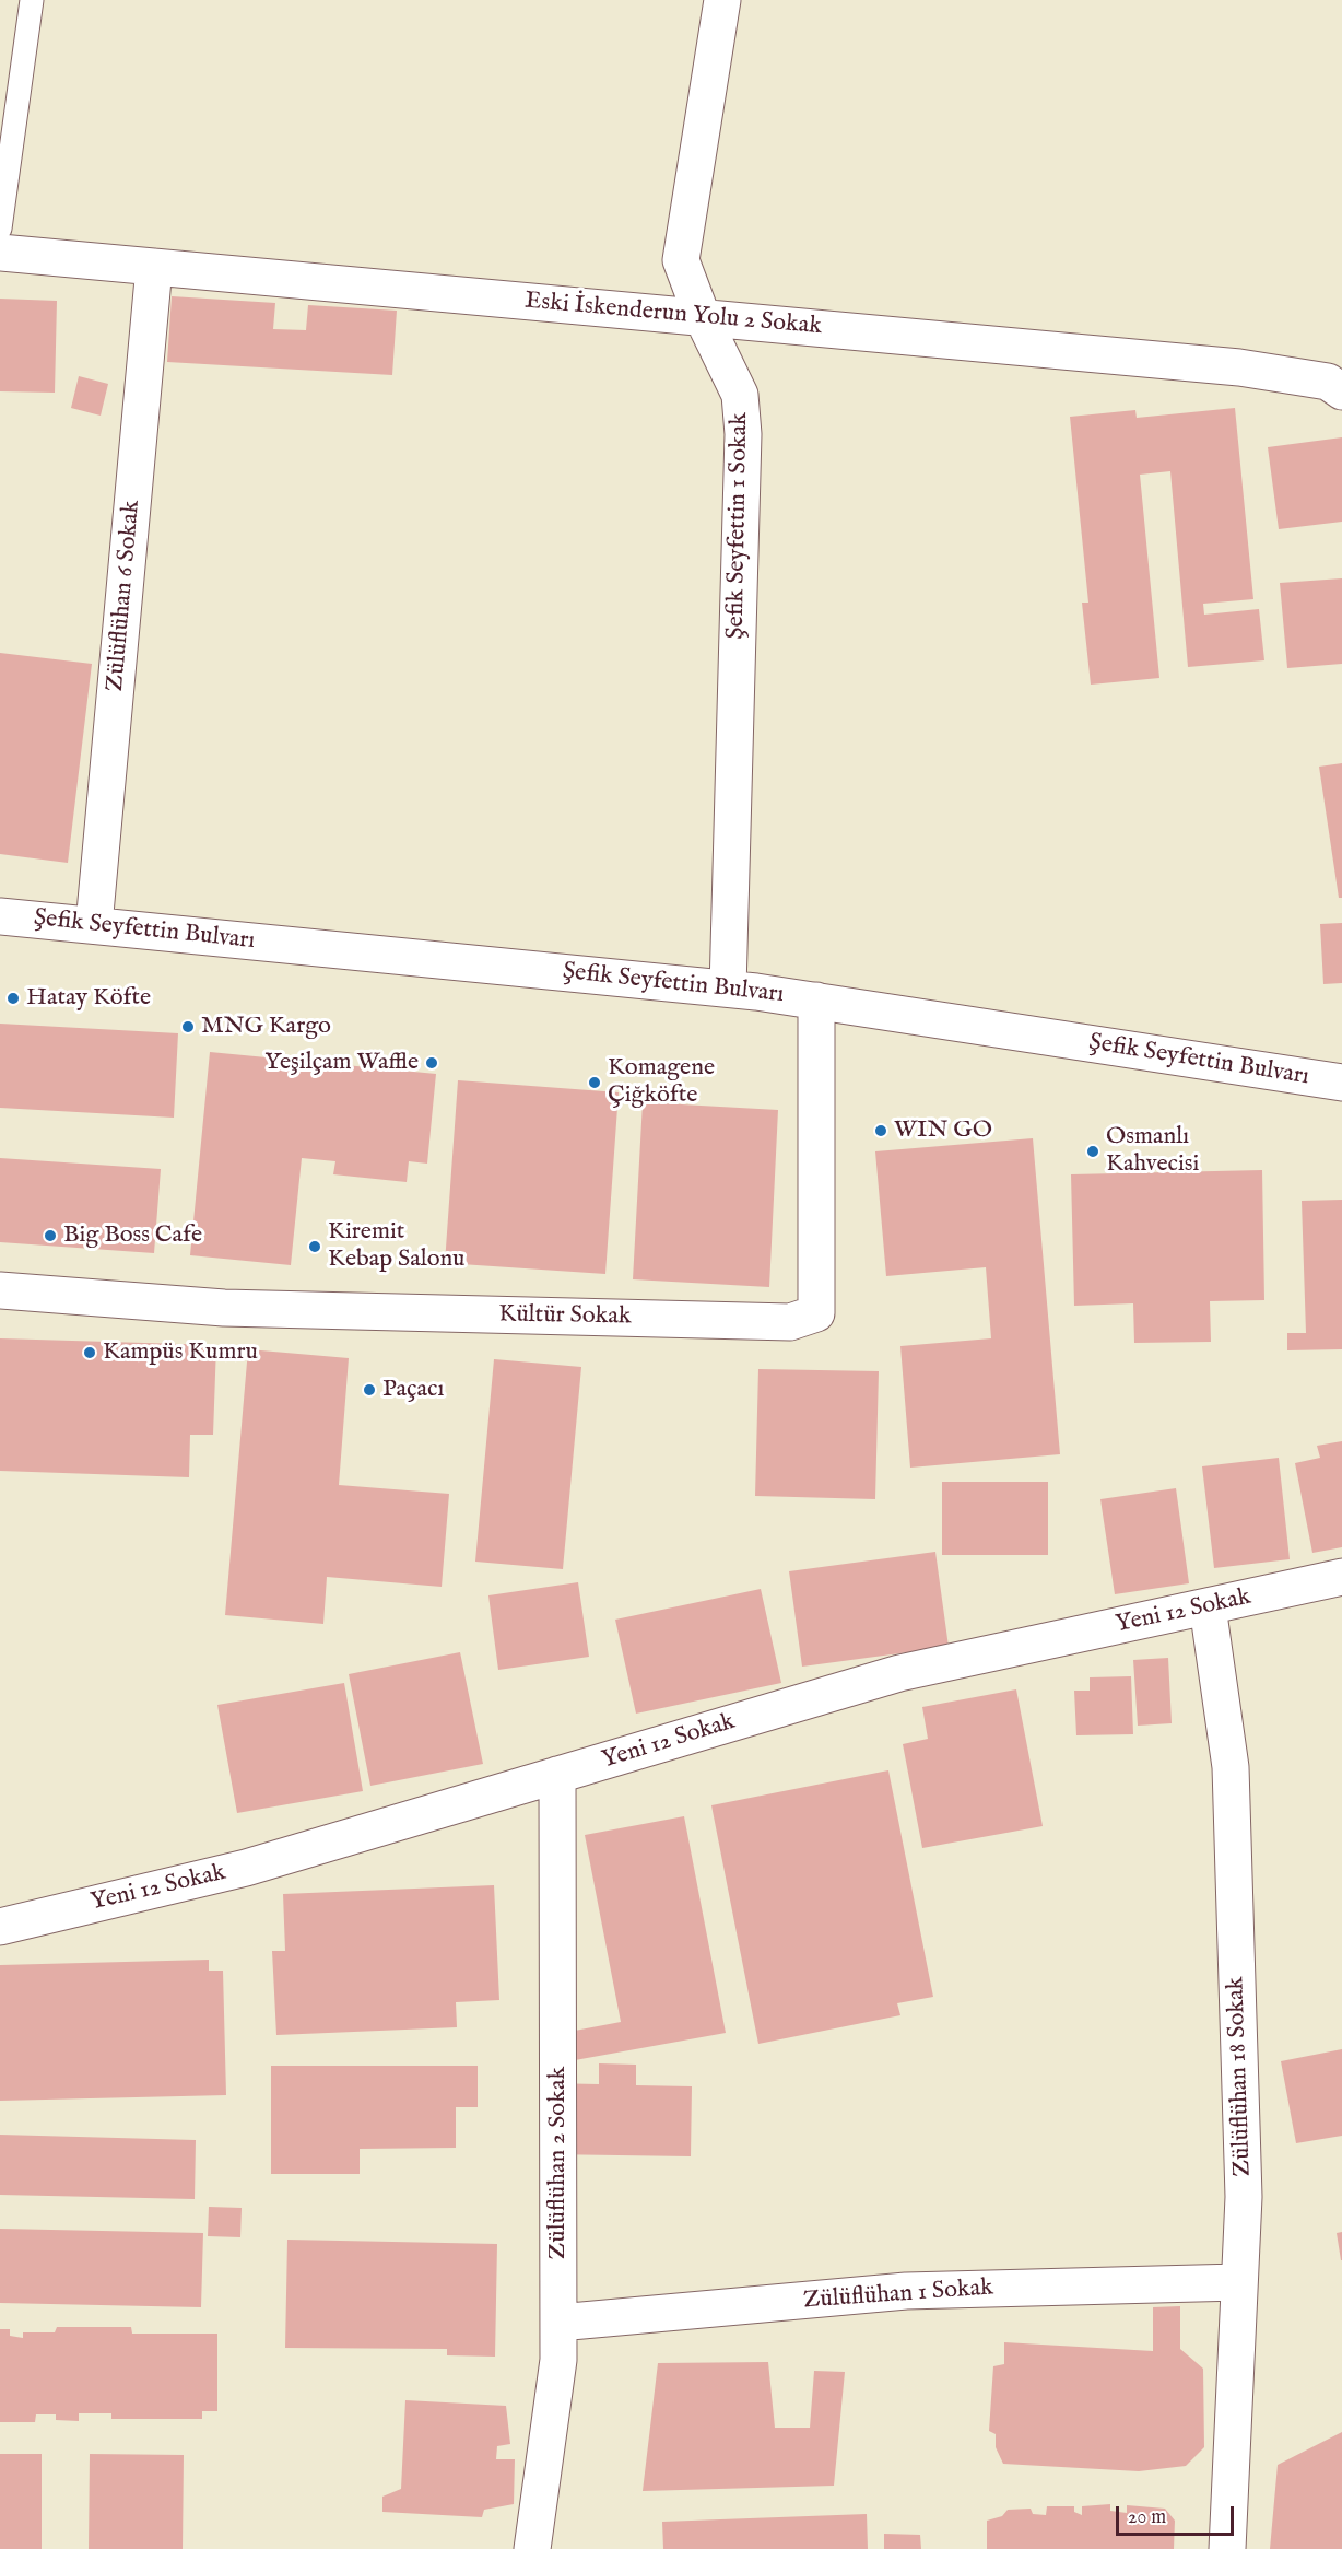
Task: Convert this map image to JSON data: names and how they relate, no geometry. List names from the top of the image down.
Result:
{
  "streets": {
    "street": [
      "Eski İskenderun Yolu 2 Sokak",
      "Şefik Seyfettin 1 Sokak",
      "Zülüflühan 6 Sokak",
      "Şefik Seyfettin Bulvarı",
      "Kültür Sokak",
      "Yeni 12 Sokak",
      "Zülüflühan 18 Sokak",
      "Zülüflühan 2 Sokak",
      "Zülüflühan 1 Sokak"
    ]
  },
  "crossings": [
    ["Eski İskenderun Yolu 2 Sokak", "Şefik Seyfettin 1 Sokak"],
    ["Eski İskenderun Yolu 2 Sokak", "Zülüflühan 6 Sokak"],
    ["Şefik Seyfettin 1 Sokak", "Şefik Seyfettin Bulvarı"],
    ["Zülüflühan 6 Sokak", "Şefik Seyfettin Bulvarı"],
    ["Şefik Seyfettin Bulvarı", "Kültür Sokak"],
    ["Yeni 12 Sokak", "Zülüflühan 18 Sokak"],
    ["Yeni 12 Sokak", "Zülüflühan 2 Sokak"],
    ["Zülüflühan 18 Sokak", "Zülüflühan 1 Sokak"],
    ["Zülüflühan 2 Sokak", "Zülüflühan 1 Sokak"]
  ],
  "places": [
    "Hatay Köfte",
    "MNG Kargo",
    "Yeşilçam Waffle",
    "Komagene Çiğköfte",
    "WIN GO",
    "Osmanlı Kahvecisi",
    "Big Boss Cafe",
    "Kiremit Kebap Salonu",
    "Kampüs Kumru",
    "Paçacı"
  ],
  "scale_bar": "20 m"
}
